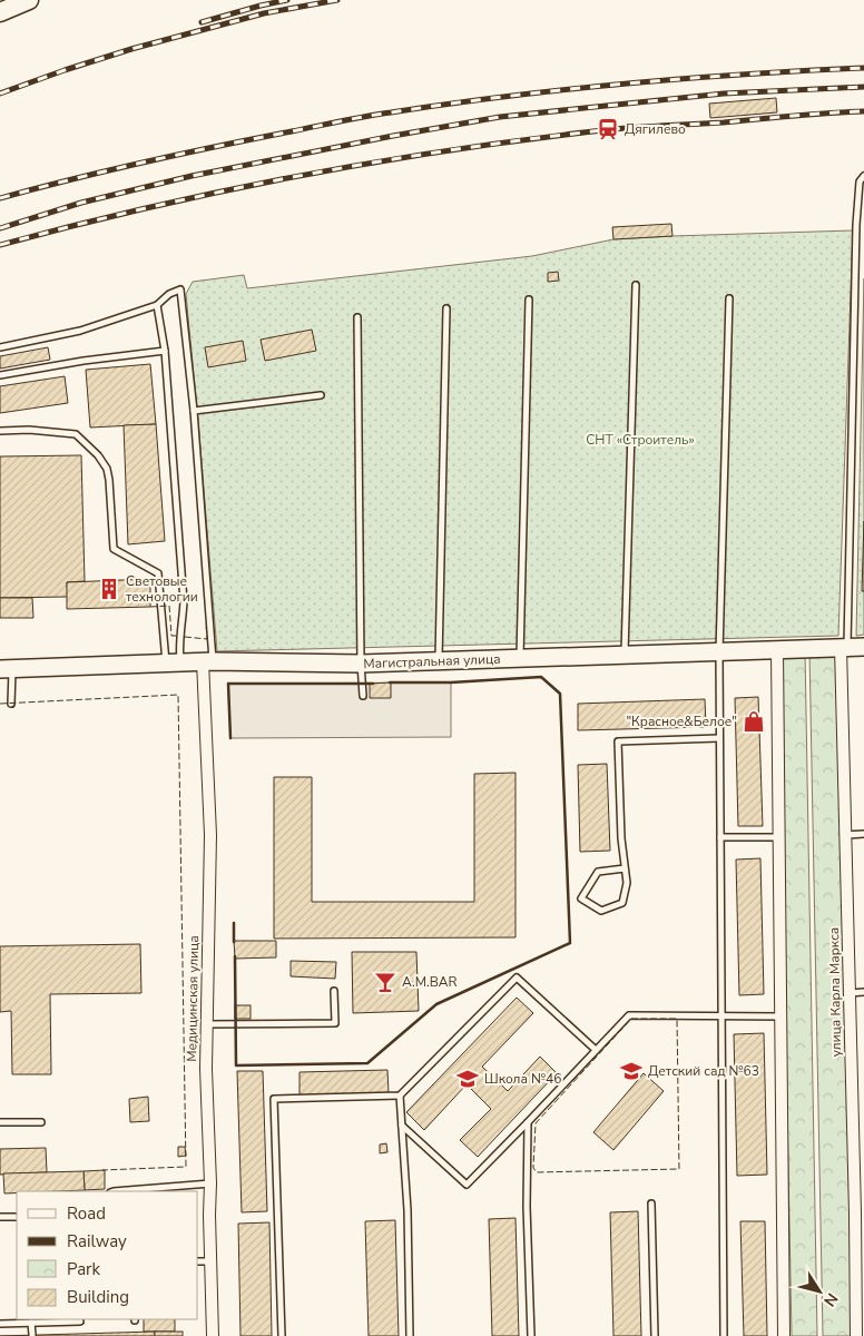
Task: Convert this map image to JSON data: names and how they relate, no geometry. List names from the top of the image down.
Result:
{
  "streets": {
    "street": ["Магистральная улица", "улица Карла Маркса", "Медицинская улица"]
  },
  "crossings": [
    ["Магистральная улица", "улица Карла Маркса"],
    ["Магистральная улица", "Медицинская улица"]
  ],
  "parks": ["СНТ «Строитель»"],
  "places": {
    "station": ["Дягилево"],
    "building": ["Световые технологии"],
    "shop": ["\"Красное&Белое\""],
    "bar": ["А.М.BAR"],
    "school or university": ["Детский сад №63", "Школа №46"]
  },
  "legend": [
    "Road",
    "Railway",
    "Park",
    "Building"
  ],
  "north": "bottom right"
}
